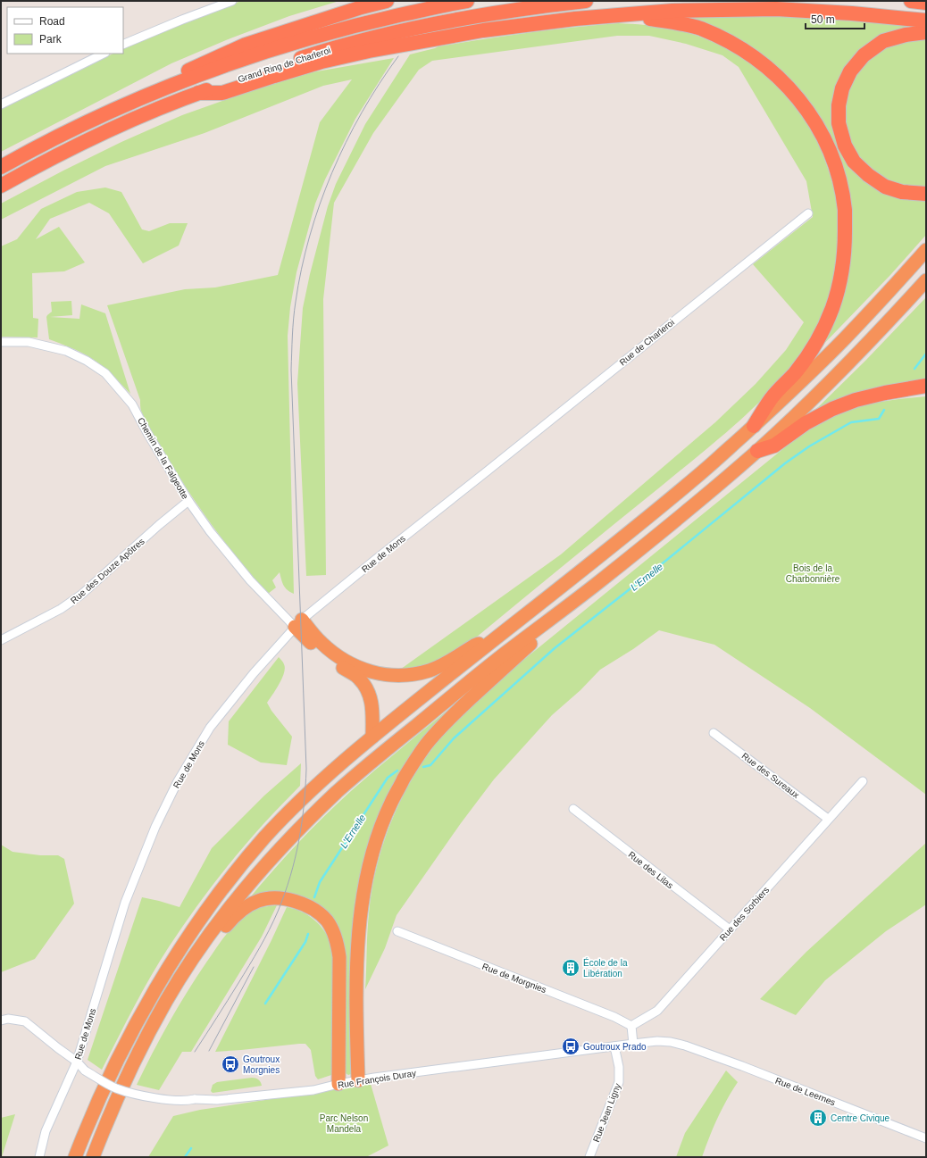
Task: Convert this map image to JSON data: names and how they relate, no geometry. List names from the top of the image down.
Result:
{
  "streets": {
    "highway": ["Grand Ring de Charleroi"],
    "street": [
      "Rue de Charleroi",
      "Chemin de la Falgeotte",
      "Rue de Mons",
      "Rue des Douze Apôtres",
      "Rue des Sureaux",
      "Rue des Lilas",
      "Rue des Sorbiers",
      "Rue de Morgnies",
      "Rue François Duray",
      "Rue de Leernes",
      "Rue Jean Ligny"
    ]
  },
  "crossings": [
    ["Rue de Charleroi", "Rue de Mons"],
    ["Chemin de la Falgeotte", "Rue de Mons"],
    ["Chemin de la Falgeotte", "Rue des Douze Apôtres"],
    ["Rue de Mons", "Rue François Duray"],
    ["Rue des Sureaux", "Rue des Sorbiers"],
    ["Rue des Lilas", "Rue des Sorbiers"],
    ["Rue des Sorbiers", "Rue de Morgnies"],
    ["Rue François Duray", "Rue de Leernes"],
    ["Rue François Duray", "Rue Jean Ligny"]
  ],
  "water": ["L'Ernelle"],
  "parks": ["Bois de la Charbonnière", "Parc Nelson Mandela"],
  "places": {
    "building": ["École de la Libération", "Centre Civique"],
    "bus stop": ["Goutroux Prado", "Goutroux Morgnies"]
  },
  "legend": ["Road", "Park"],
  "scale_bar": "50 m"
}
